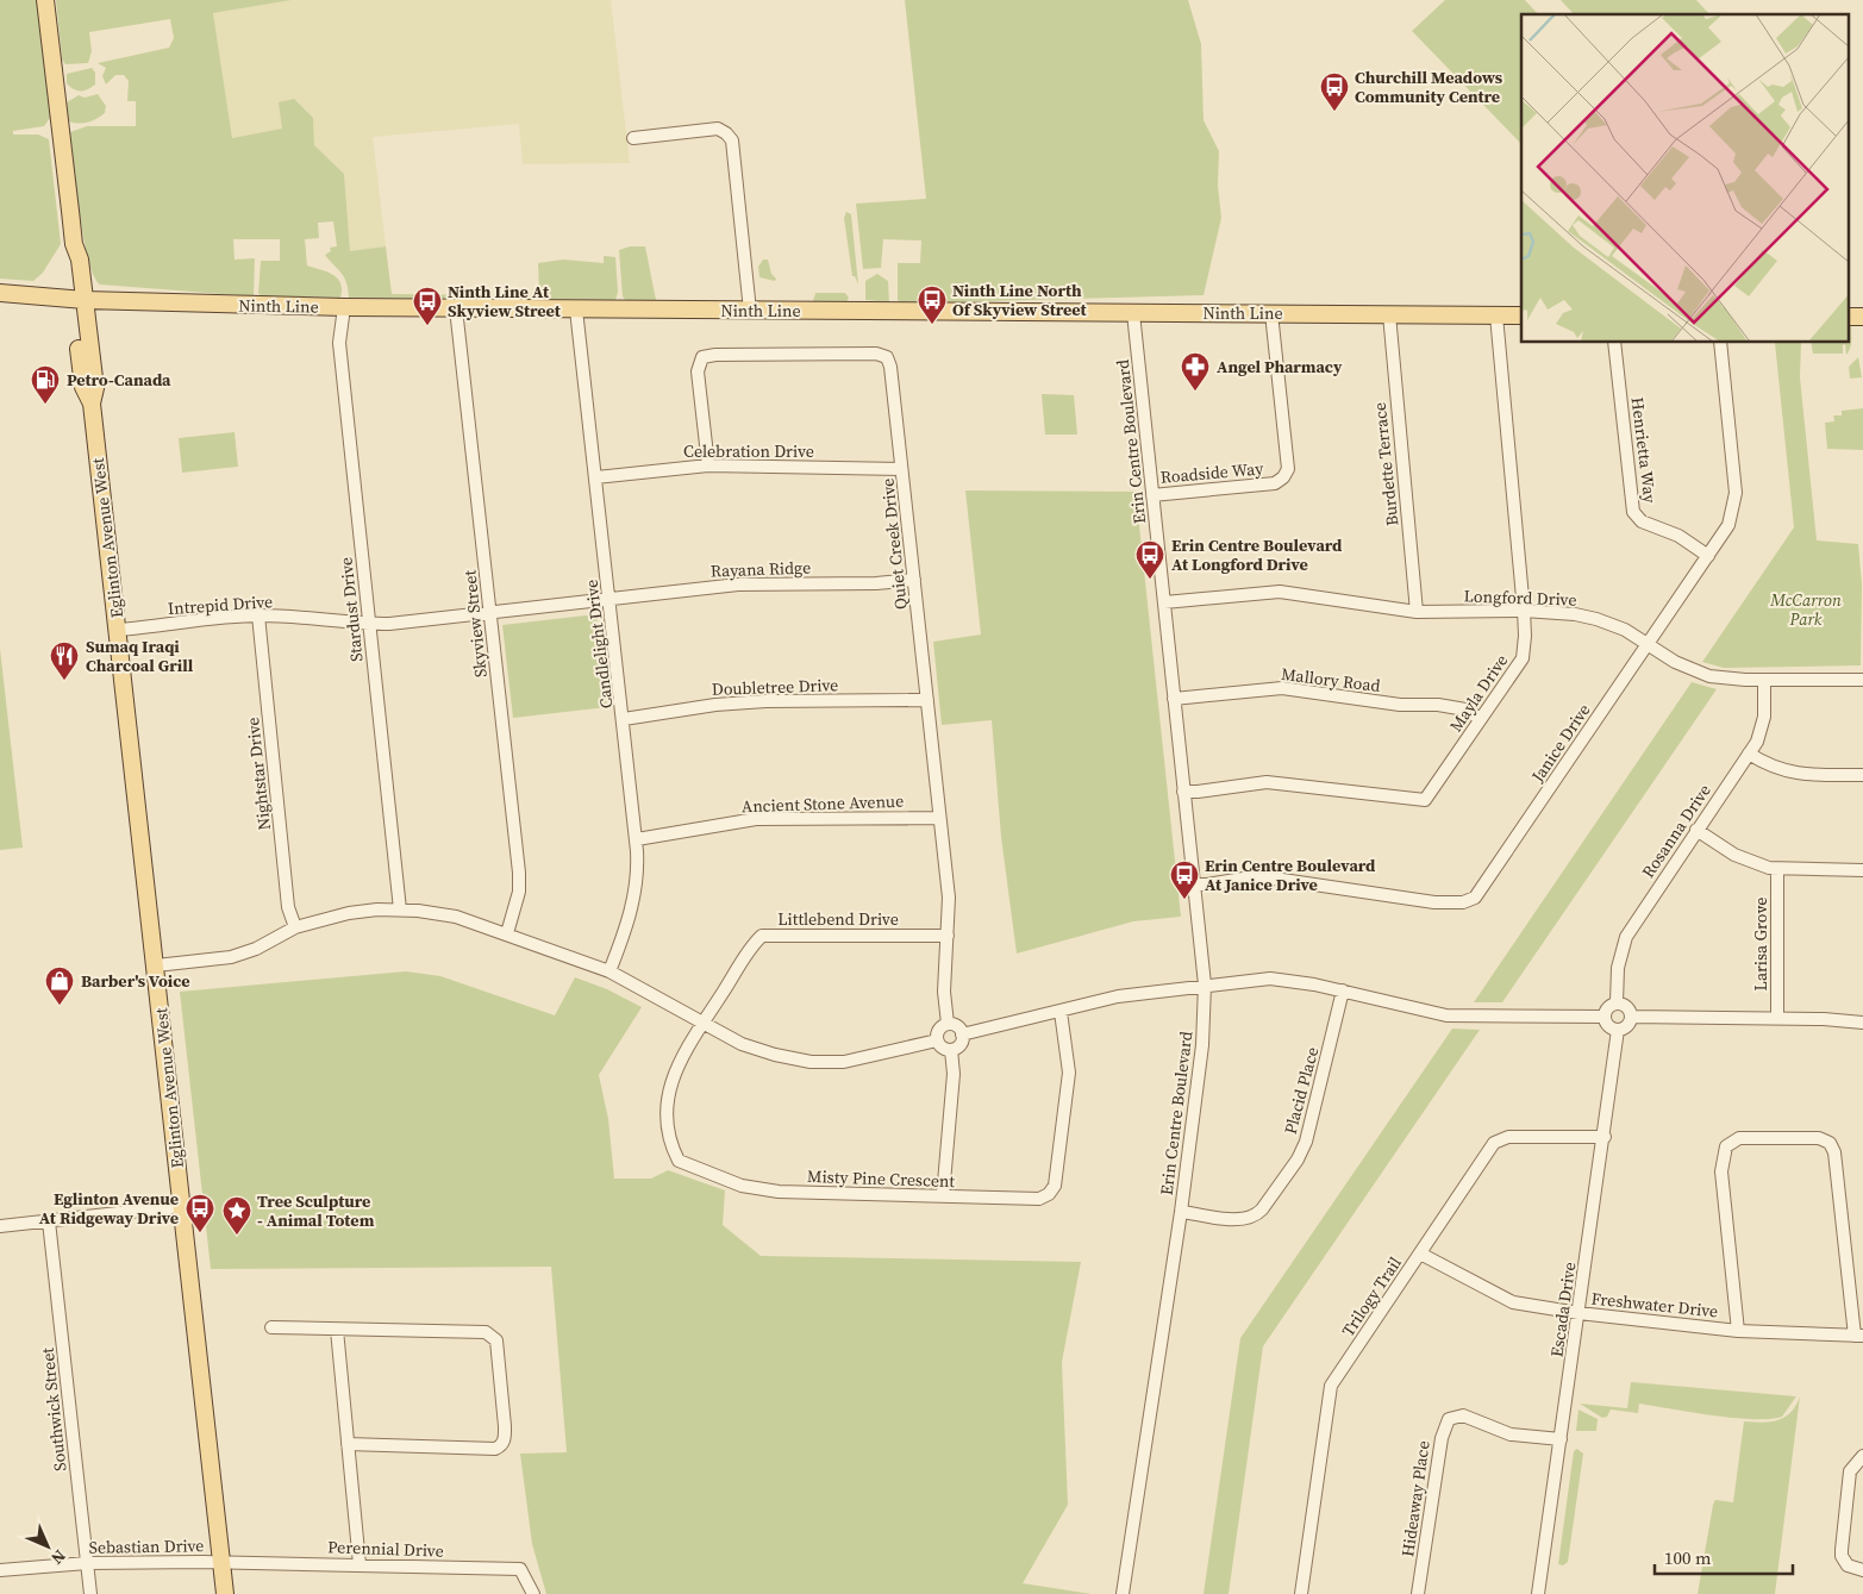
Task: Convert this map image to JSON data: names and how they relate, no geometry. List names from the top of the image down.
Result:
{
  "streets": {
    "main road": ["Ninth Line", "Eglinton Avenue West"],
    "street": [
      "Erin Centre Boulevard",
      "Henrietta Way",
      "Celebration Drive",
      "Burdette Terrace",
      "Roadside Way",
      "Quiet Creek Drive",
      "Rayana Ridge",
      "Longford Drive",
      "Intrepid Drive",
      "Stardust Drive",
      "Skyview Street",
      "Candlelight Drive",
      "Mallory Road",
      "Doubletree Drive",
      "Mayla Drive",
      "Janice Drive",
      "Nightstar Drive",
      "Ancient Stone Avenue",
      "Rosanna Drive",
      "Littlebend Drive",
      "Larisa Grove",
      "Placid Place",
      "Misty Pine Crescent",
      "Trilogy Trail",
      "Freshwater Drive",
      "Escada Drive",
      "Southwick Street",
      "Hideaway Place",
      "Sebastian Drive",
      "Perennial Drive"
    ]
  },
  "crossings": [
    ["Ninth Line", "Erin Centre Boulevard"],
    ["Ninth Line", "Burdette Terrace"],
    ["Ninth Line", "Roadside Way"],
    ["Ninth Line", "Eglinton Avenue West"],
    ["Ninth Line", "Stardust Drive"],
    ["Ninth Line", "Skyview Street"],
    ["Ninth Line", "Candlelight Drive"],
    ["Ninth Line", "Mayla Drive"],
    ["Erin Centre Boulevard", "Roadside Way"],
    ["Erin Centre Boulevard", "Longford Drive"],
    ["Erin Centre Boulevard", "Mallory Road"],
    ["Erin Centre Boulevard", "Mayla Drive"],
    ["Erin Centre Boulevard", "Janice Drive"],
    ["Erin Centre Boulevard", "Placid Place"],
    ["Henrietta Way", "Janice Drive"],
    ["Celebration Drive", "Quiet Creek Drive"],
    ["Celebration Drive", "Candlelight Drive"],
    ["Burdette Terrace", "Longford Drive"],
    ["Eglinton Avenue West", "Intrepid Drive"],
    ["Eglinton Avenue West", "Sebastian Drive"],
    ["Eglinton Avenue West", "Perennial Drive"],
    ["Quiet Creek Drive", "Rayana Ridge"],
    ["Quiet Creek Drive", "Doubletree Drive"],
    ["Quiet Creek Drive", "Ancient Stone Avenue"],
    ["Quiet Creek Drive", "Littlebend Drive"],
    ["Rayana Ridge", "Intrepid Drive"],
    ["Rayana Ridge", "Candlelight Drive"],
    ["Longford Drive", "Mayla Drive"],
    ["Longford Drive", "Janice Drive"],
    ["Longford Drive", "Rosanna Drive"],
    ["Intrepid Drive", "Stardust Drive"],
    ["Intrepid Drive", "Skyview Street"],
    ["Intrepid Drive", "Candlelight Drive"],
    ["Intrepid Drive", "Nightstar Drive"],
    ["Candlelight Drive", "Doubletree Drive"],
    ["Candlelight Drive", "Ancient Stone Avenue"],
    ["Mallory Road", "Mayla Drive"],
    ["Rosanna Drive", "Escada Drive"],
    ["Littlebend Drive", "Misty Pine Crescent"],
    ["Trilogy Trail", "Freshwater Drive"],
    ["Trilogy Trail", "Escada Drive"],
    ["Freshwater Drive", "Escada Drive"],
    ["Escada Drive", "Hideaway Place"],
    ["Southwick Street", "Sebastian Drive"],
    ["Sebastian Drive", "Perennial Drive"]
  ],
  "parks": ["McCarron Park"],
  "places": {
    "bus stop": [
      "Churchill Meadows Community Centre",
      "Ninth Line North Of Skyview Street",
      "Ninth Line At Skyview Street",
      "Erin Centre Boulevard At Longford Drive",
      "Erin Centre Boulevard At Janice Drive",
      "Eglinton Avenue At Ridgeway Drive"
    ],
    "pharmacy": ["Angel Pharmacy"],
    "fuel station": ["Petro-Canada"],
    "restaurant": ["Sumaq Iraqi Charcoal Grill"],
    "shop": ["Barber's Voice"],
    "place": ["Tree Sculpture - Animal Totem"]
  },
  "scale_bar": "100 m",
  "north": "bottom right"
}
